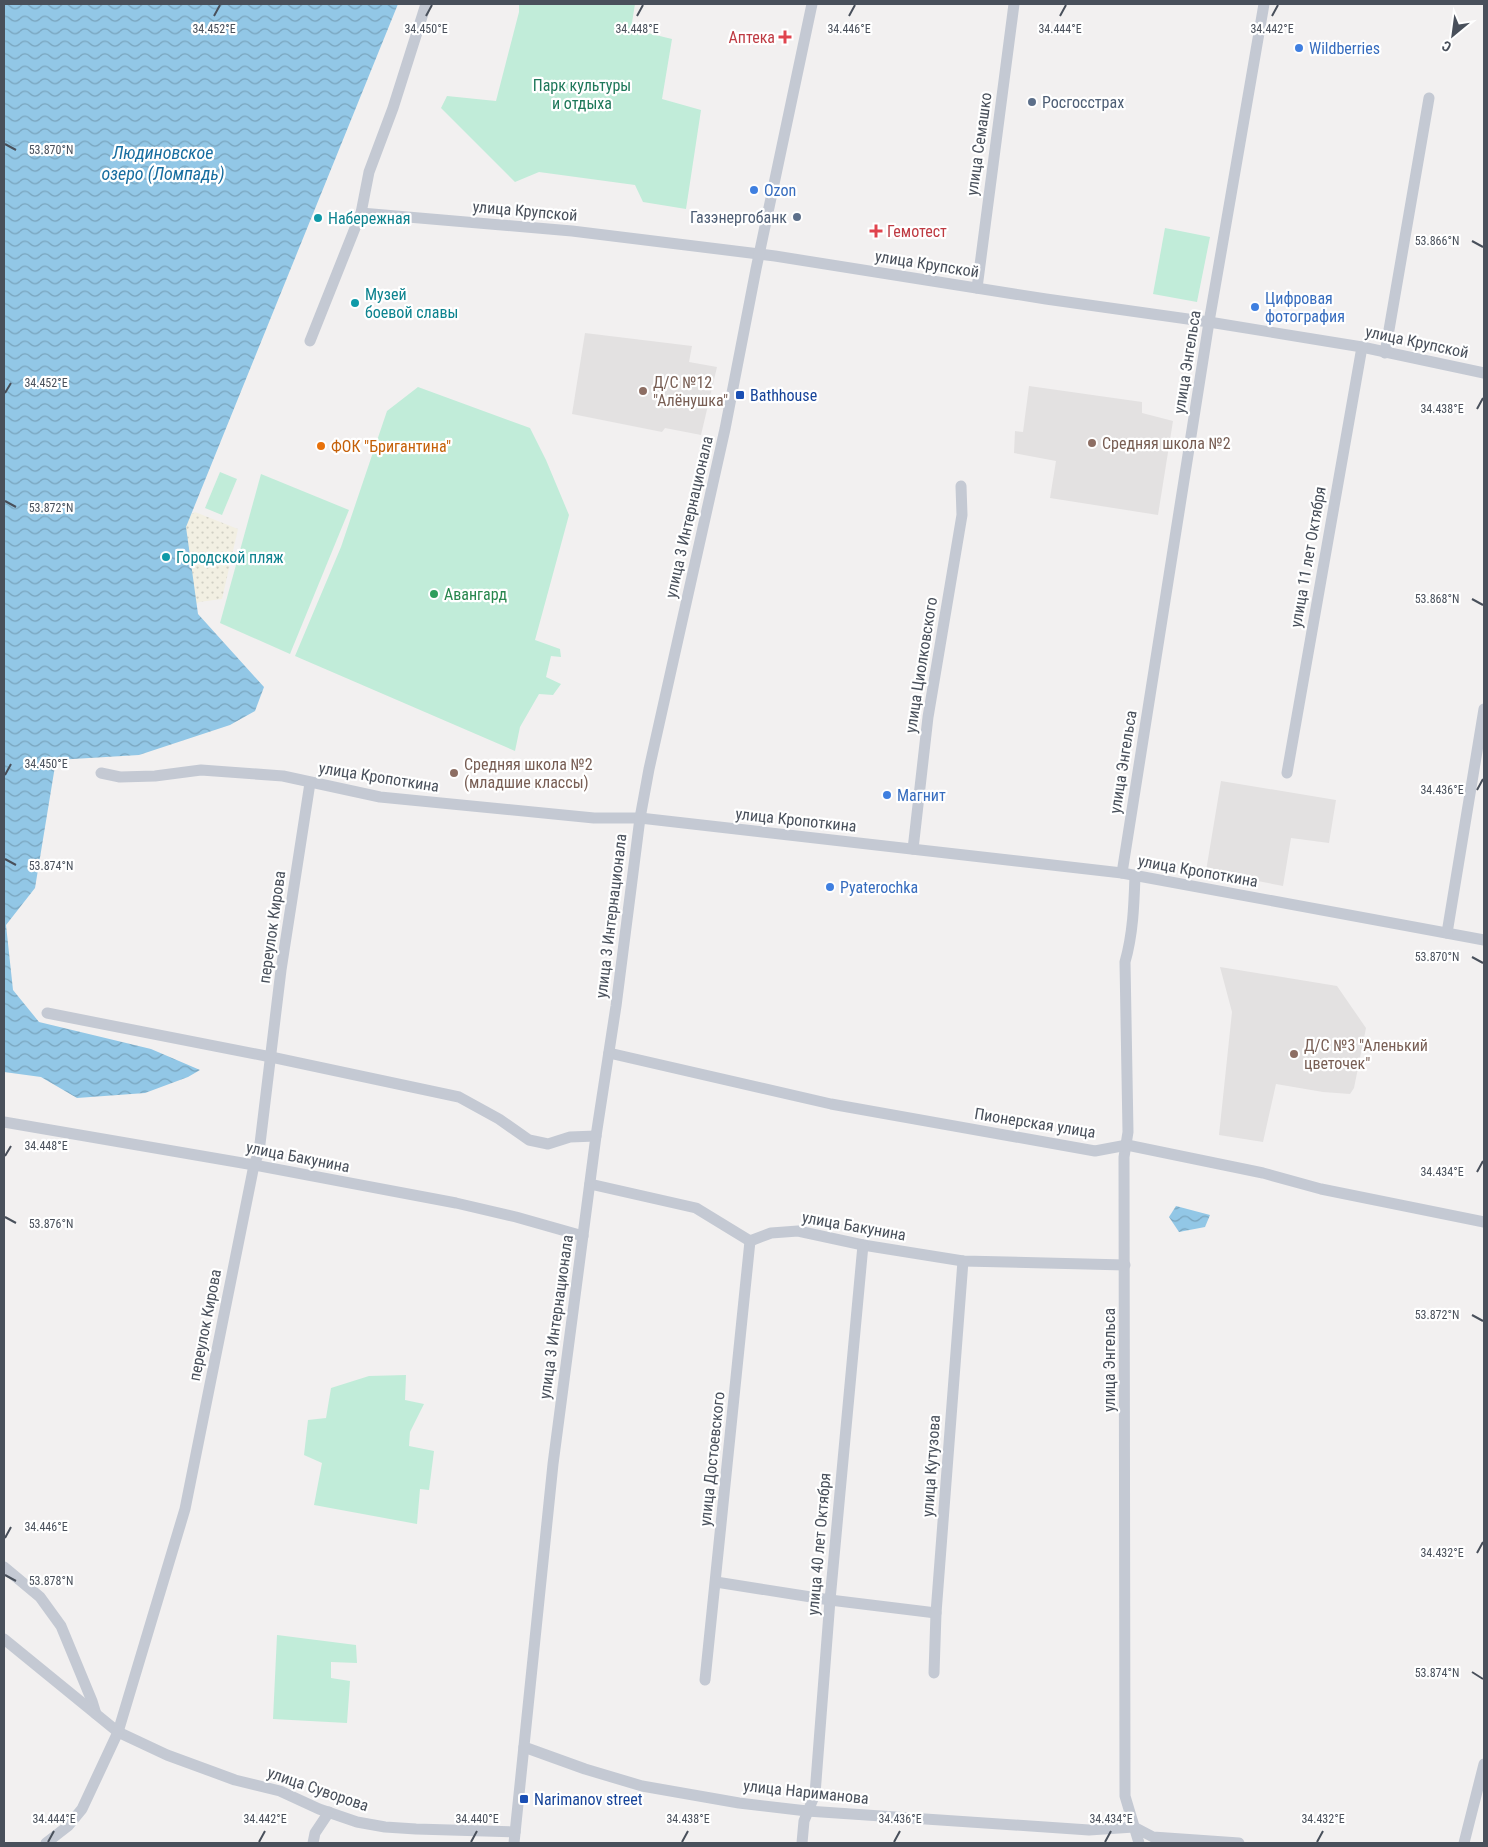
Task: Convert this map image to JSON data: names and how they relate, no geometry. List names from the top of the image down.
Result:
{
  "streets": {
    "street": [
      "улица Семашко",
      "улица Крупской",
      "улица Энгельса",
      "улица 3 Интернационала",
      "улица 11 лет Октября",
      "улица Циолковского",
      "улица Кропоткина",
      "переулок Кирова",
      "Пионерская улица",
      "улица Бакунина",
      "улица Достоевского",
      "улица Кутузова",
      "улица 40 лет Октября",
      "улица Суворова",
      "улица Нариманова"
    ]
  },
  "crossings": [
    ["улица Семашко", "улица Крупской"],
    ["улица Крупской", "улица Энгельса"],
    ["улица Крупской", "улица 3 Интернационала"],
    ["улица Крупской", "улица 11 лет Октября"],
    ["улица Энгельса", "улица Кропоткина"],
    ["улица Энгельса", "Пионерская улица"],
    ["улица Энгельса", "улица Бакунина"],
    ["улица Энгельса", "улица Нариманова"],
    ["улица 3 Интернационала", "улица Кропоткина"],
    ["улица 3 Интернационала", "Пионерская улица"],
    ["улица 3 Интернационала", "улица Бакунина"],
    ["улица 3 Интернационала", "улица Суворова"],
    ["улица 3 Интернационала", "улица Нариманова"],
    ["улица Циолковского", "улица Кропоткина"],
    ["улица Кропоткина", "переулок Кирова"],
    ["переулок Кирова", "улица Бакунина"],
    ["переулок Кирова", "улица Суворова"],
    ["улица Бакунина", "улица Достоевского"],
    ["улица Бакунина", "улица Кутузова"],
    ["улица Бакунина", "улица 40 лет Октября"],
    ["улица 40 лет Октября", "улица Нариманова"]
  ],
  "water": ["Людиновское озеро (Ломпадь)"],
  "parks": ["Парк культуры и отдыха"],
  "places": {
    "health": ["Аптека", "Гемотест"],
    "other": [
      "Wildberries",
      "Росгосстрах",
      "Ozon",
      "Газэнергобанк",
      "Набережная",
      "Музей боевой славы",
      "Цифровая фотография",
      "Д/С №12 \"Алёнушка\"",
      "Средняя школа №2",
      "ФОК \"Бригантина\"",
      "Городской пляж",
      "Авангард",
      "Средняя школа №2 (младшие классы)",
      "Магнит",
      "Pyaterochka",
      "Д/С №3 \"Аленький цветочек\""
    ],
    "transit": ["Bathhouse", "Narimanov street"]
  },
  "north": "bottom left",
  "coordinates": [
    "34.452°E",
    "34.450°E",
    "34.448°E",
    "34.446°E",
    "34.444°E",
    "34.442°E",
    "53.870°N",
    "53.866°N",
    "34.438°E",
    "53.872°N",
    "53.868°N",
    "34.436°E",
    "53.874°N",
    "34.434°E",
    "53.876°N",
    "34.432°E",
    "53.878°N",
    "34.440°E"
  ]
}
